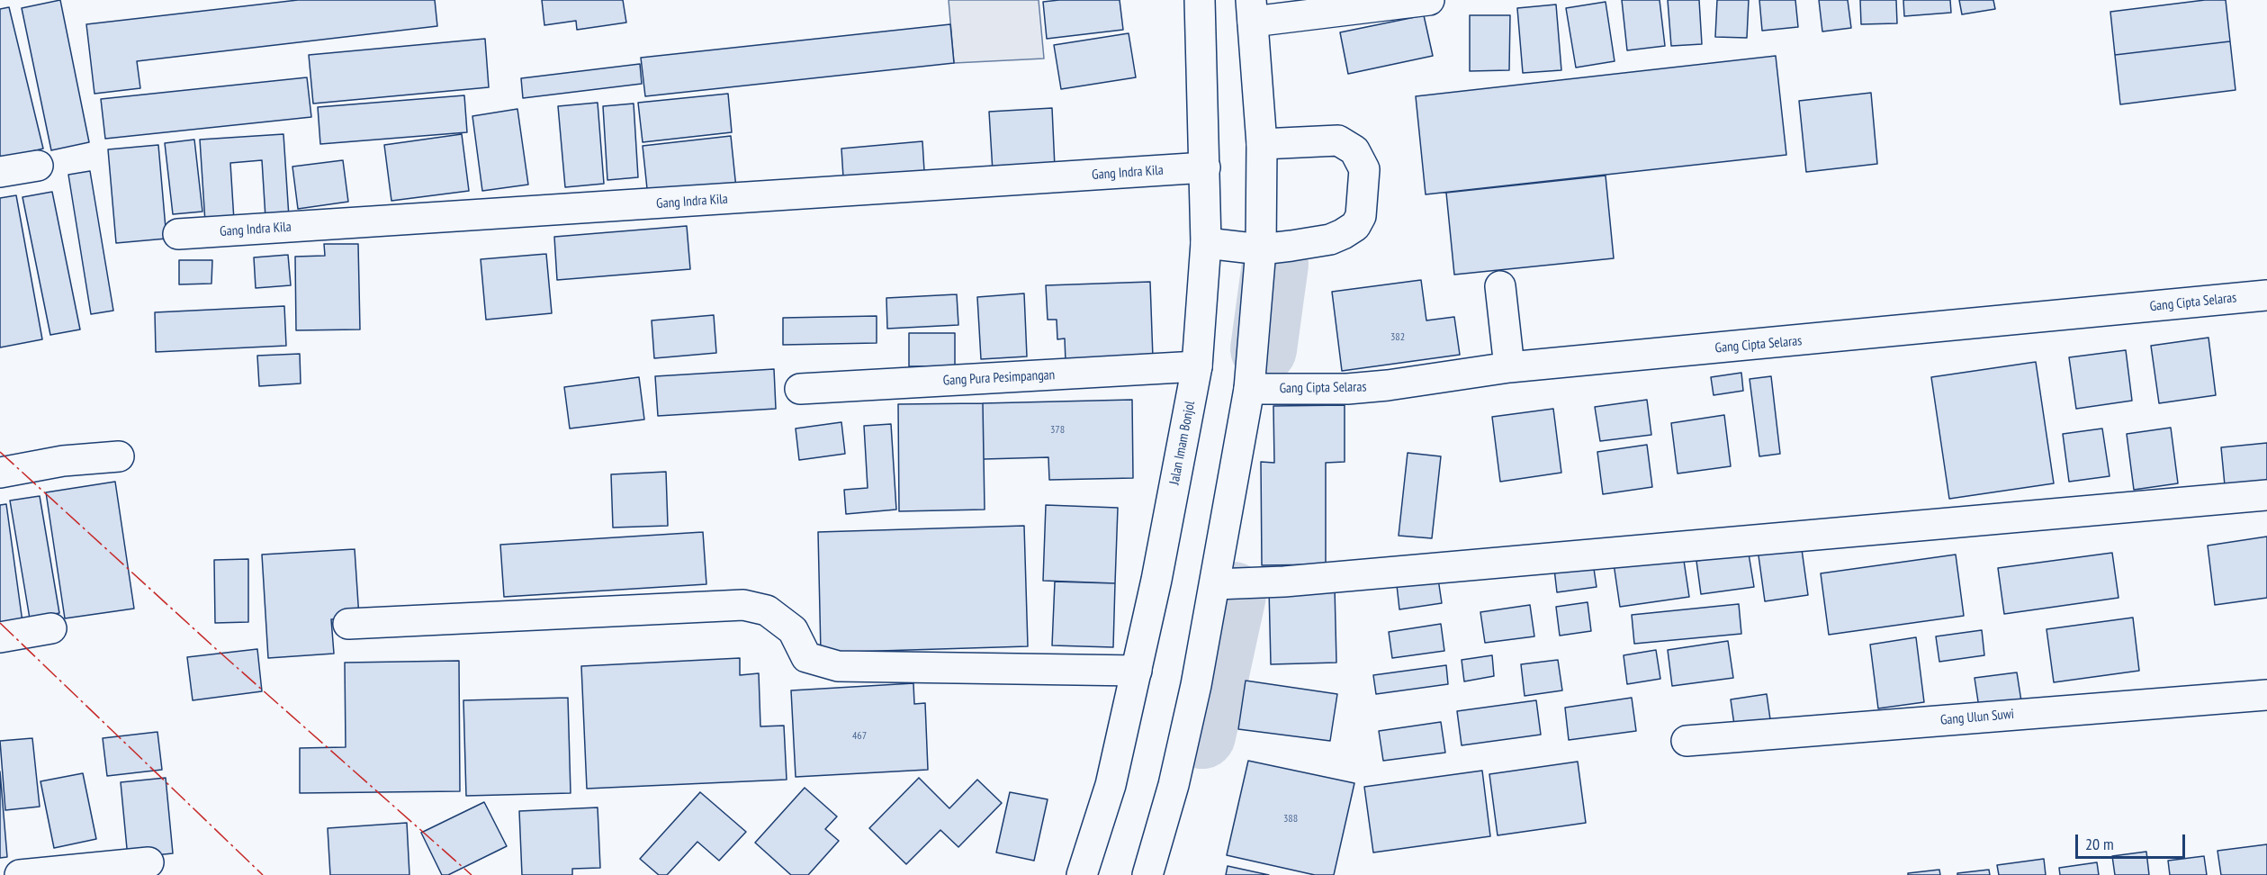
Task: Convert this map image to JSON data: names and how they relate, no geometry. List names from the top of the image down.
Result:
{
  "streets": {
    "main road": [
      "Gang Indra Kila",
      "Gang Cipta Selaras",
      "Gang Pura Pesimpangan",
      "Jalan Imam Bonjol",
      "Gang Ulun Suwi"
    ]
  },
  "crossings": [
    ["Gang Indra Kila", "Jalan Imam Bonjol"],
    ["Gang Pura Pesimpangan", "Jalan Imam Bonjol"]
  ],
  "house_numbers": [
    "382",
    "378",
    "467",
    "388"
  ],
  "scale_bar": "20 m"
}
